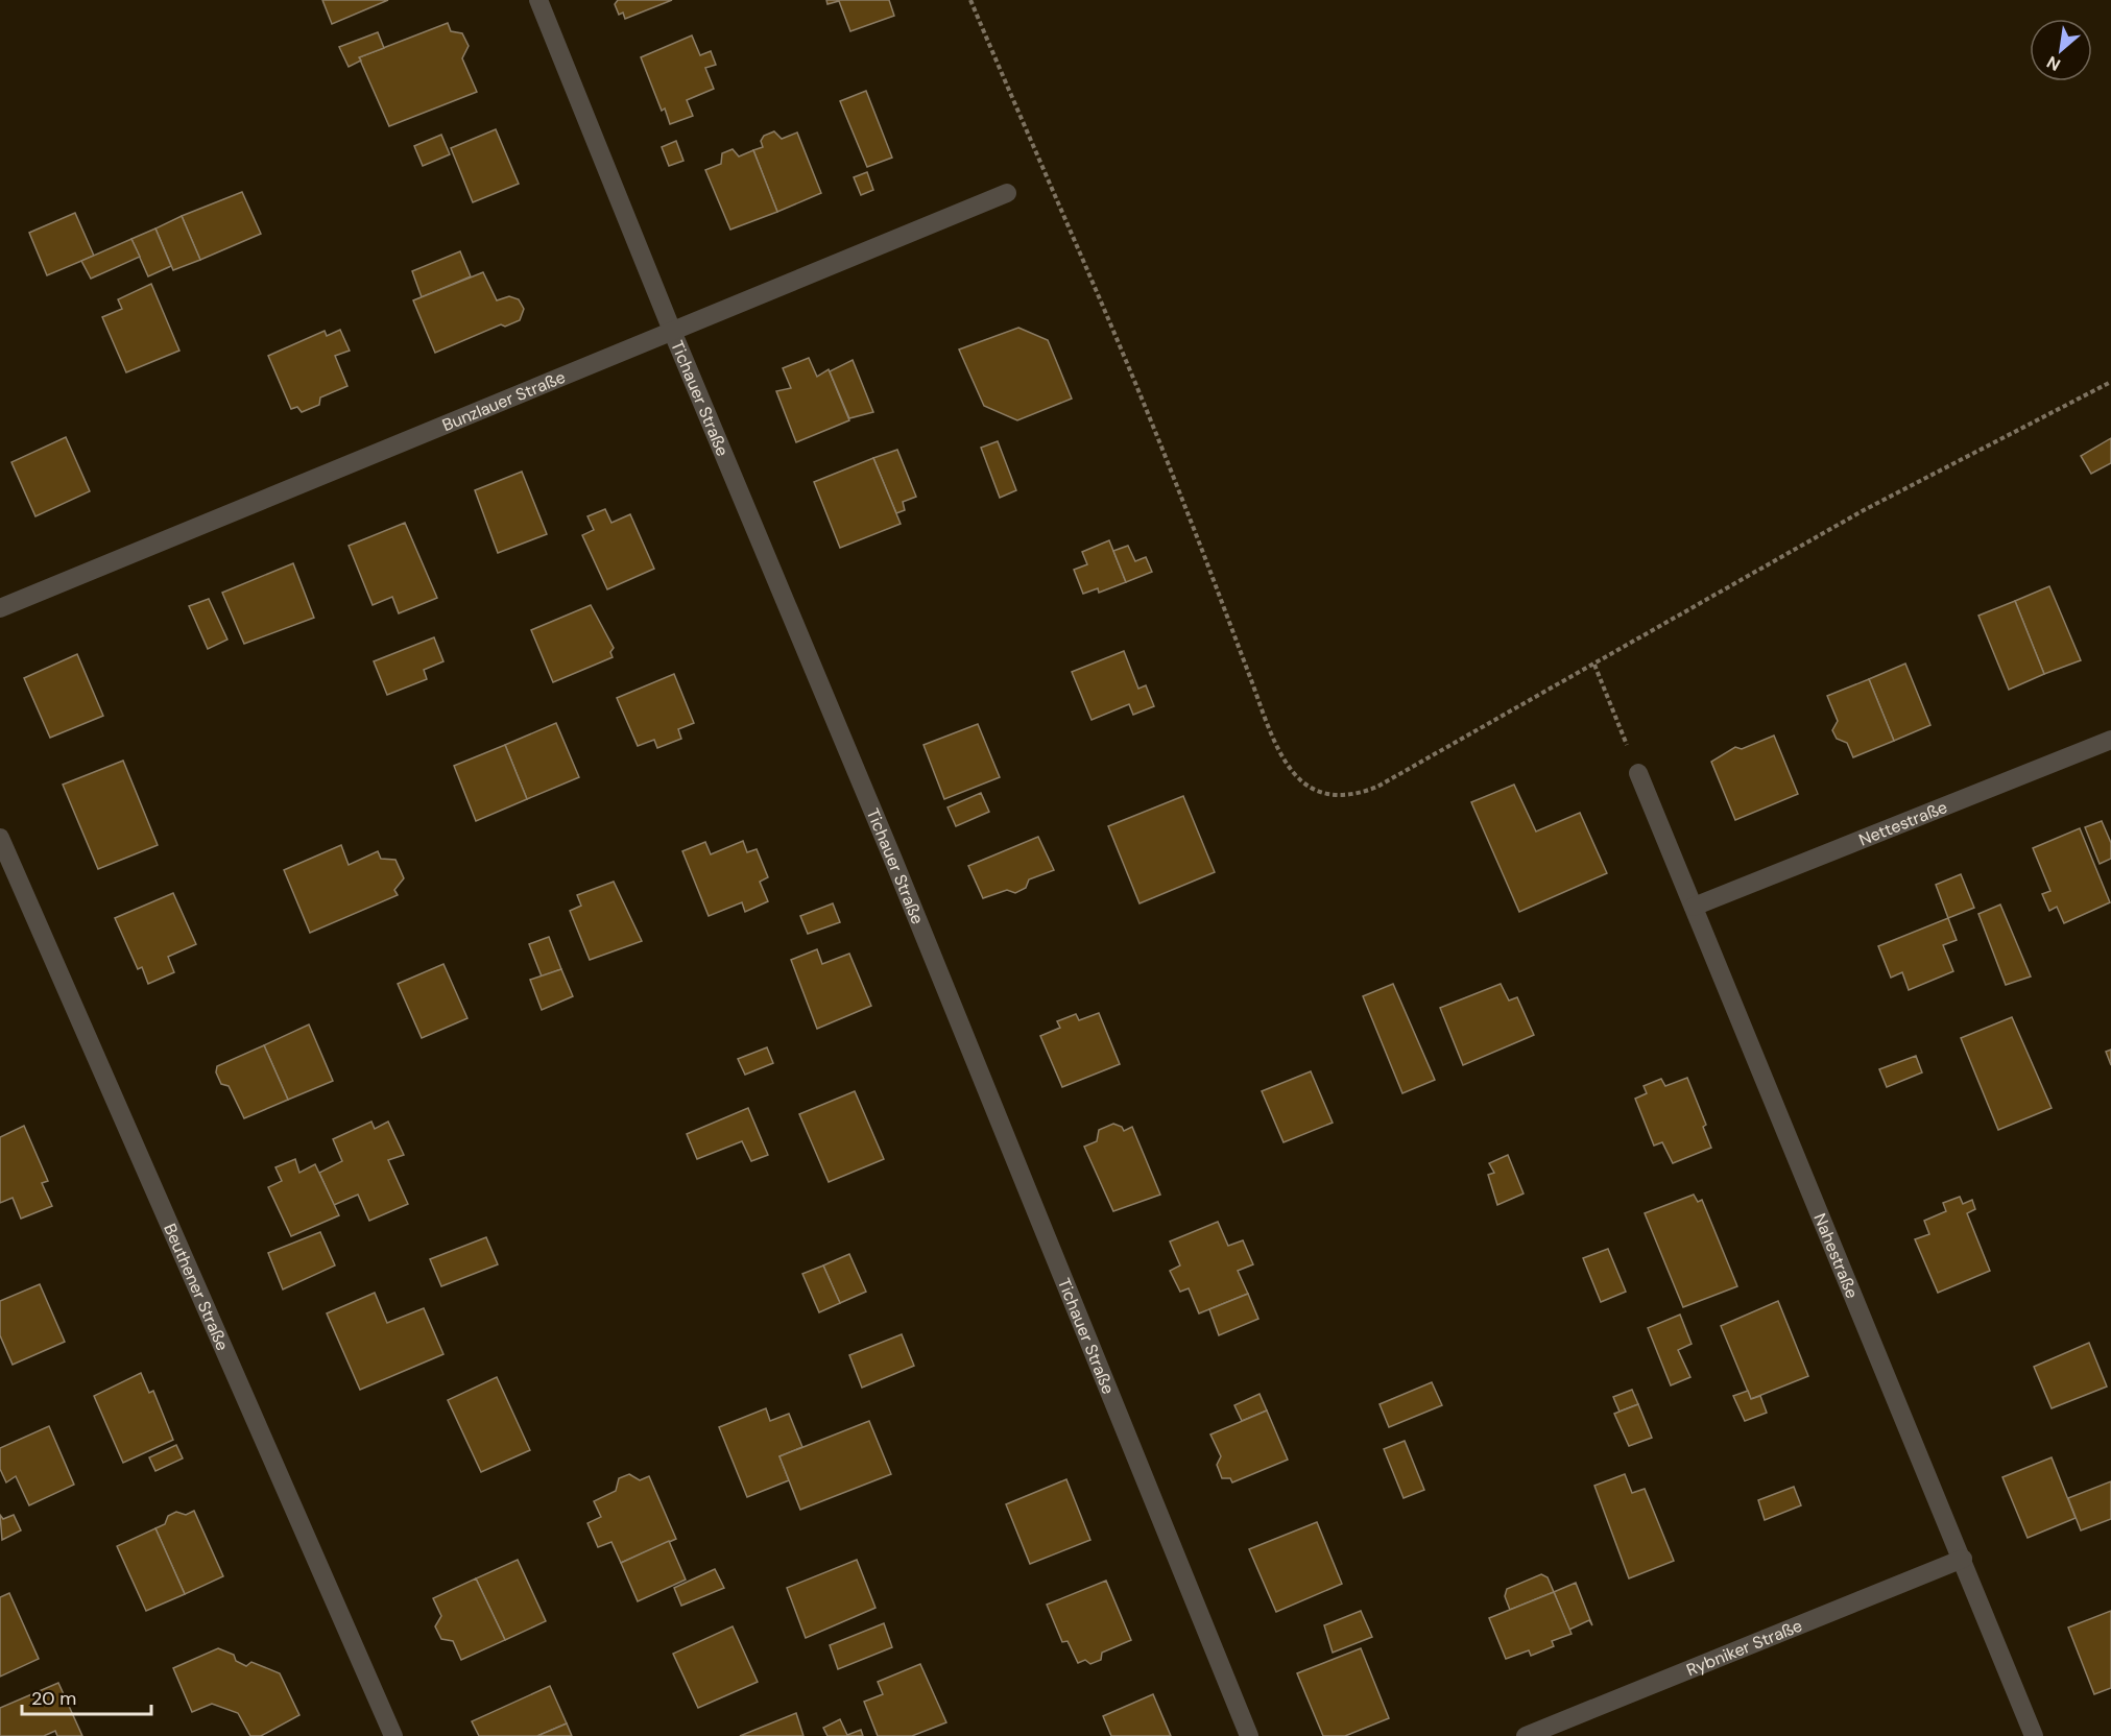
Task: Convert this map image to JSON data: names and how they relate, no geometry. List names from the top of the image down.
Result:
{
  "streets": {
    "street": [
      "Tichauer Straße",
      "Bunzlauer Straße",
      "Nettestraße",
      "Nahestraße",
      "Beuthener Straße",
      "Rybniker Straße"
    ]
  },
  "crossings": [
    ["Tichauer Straße", "Bunzlauer Straße"],
    ["Nettestraße", "Nahestraße"],
    ["Nahestraße", "Rybniker Straße"]
  ],
  "scale_bar": "20 m",
  "north": "bottom left"
}
